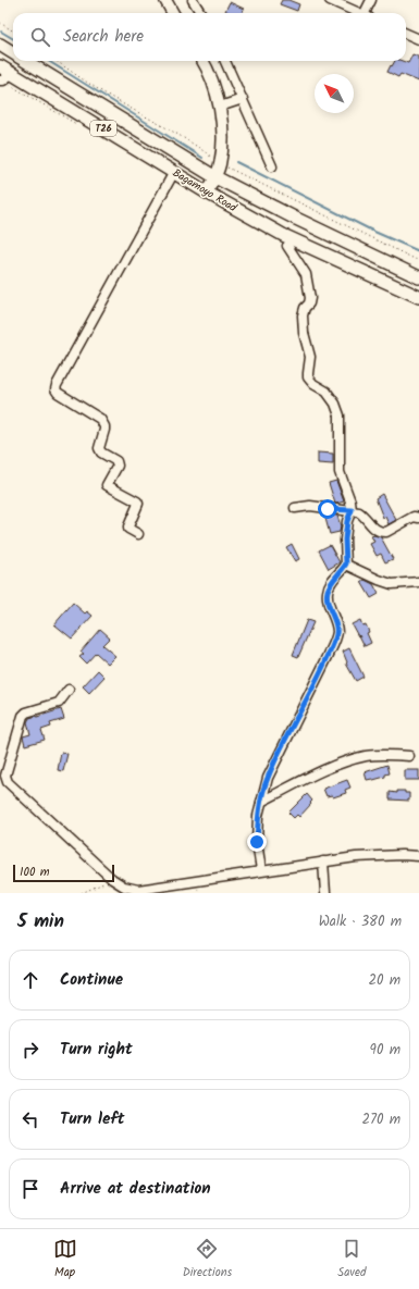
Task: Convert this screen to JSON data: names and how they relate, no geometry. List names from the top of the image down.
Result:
{
  "streets": {
    "highway": ["T26", "Bagamoyo Road"]
  },
  "scale_bar": "100 m",
  "north": "top left",
  "page": {
    "search": "Search here",
    "scale": "100 m",
    "heading": ["5 min", "Walk · 380 m"],
    "list": [
      ["Continue", "20 m"],
      ["Turn right", "90 m"],
      ["Turn left", "270 m"],
      "Arrive at destination"
    ],
    "nav": ["Map", "Directions", "Saved"]
  }
}
